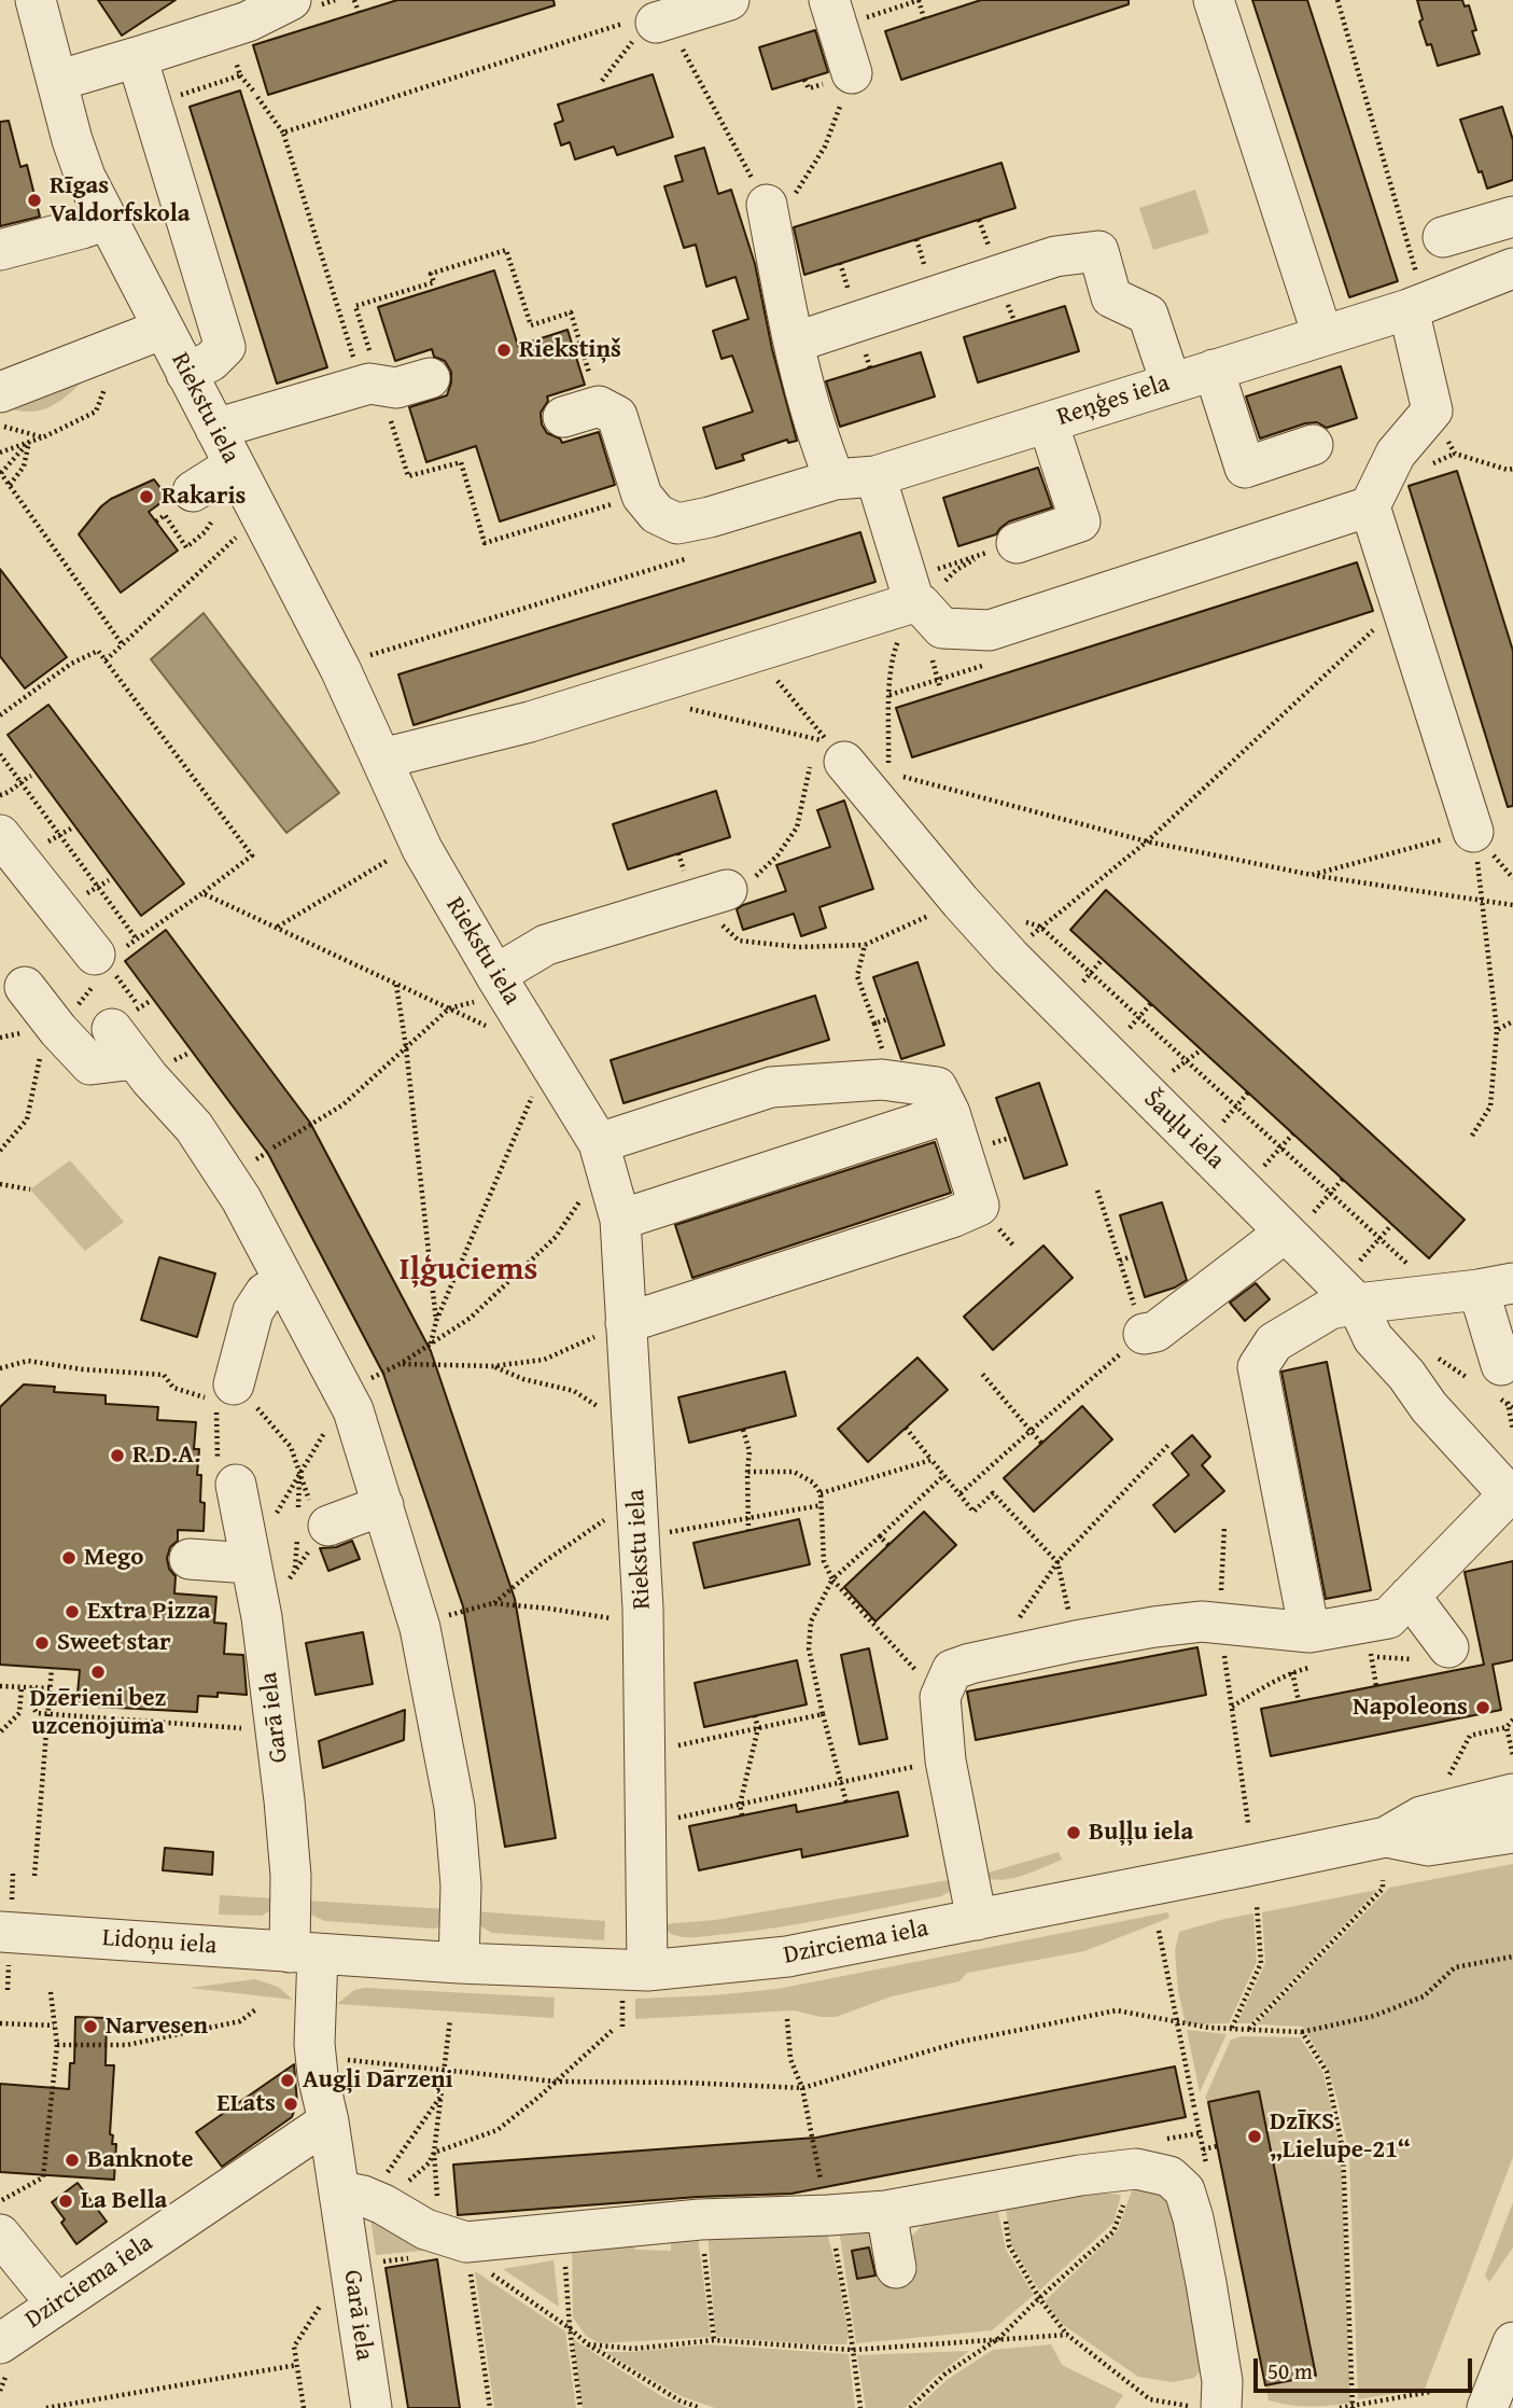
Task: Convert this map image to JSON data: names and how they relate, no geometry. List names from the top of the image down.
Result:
{
  "streets": {
    "street": [
      "Reņģes iela",
      "Riekstu iela",
      "Šauļu iela",
      "Garā iela",
      "Lidoņu iela",
      "Dzirciema iela"
    ]
  },
  "crossings": [
    ["Riekstu iela", "Dzirciema iela"],
    ["Garā iela", "Lidoņu iela"],
    ["Garā iela", "Dzirciema iela"],
    ["Lidoņu iela", "Dzirciema iela"]
  ],
  "districts": ["Iļģuciems"],
  "places": [
    "Rīgas Valdorfskola",
    "Riekstiņš",
    "Rakaris",
    "R.D.A.",
    "Mego",
    "Extra Pizza",
    "Sweet star",
    "Dzērieni bez uzcenojuma",
    "Napoleons",
    "Buļļu iela",
    "Narvesen",
    "Augļi Dārzeņi",
    "ELats",
    "DzĪKS „Lielupe-21“",
    "Banknote",
    "La Bella"
  ],
  "scale_bar": "50 m"
}
